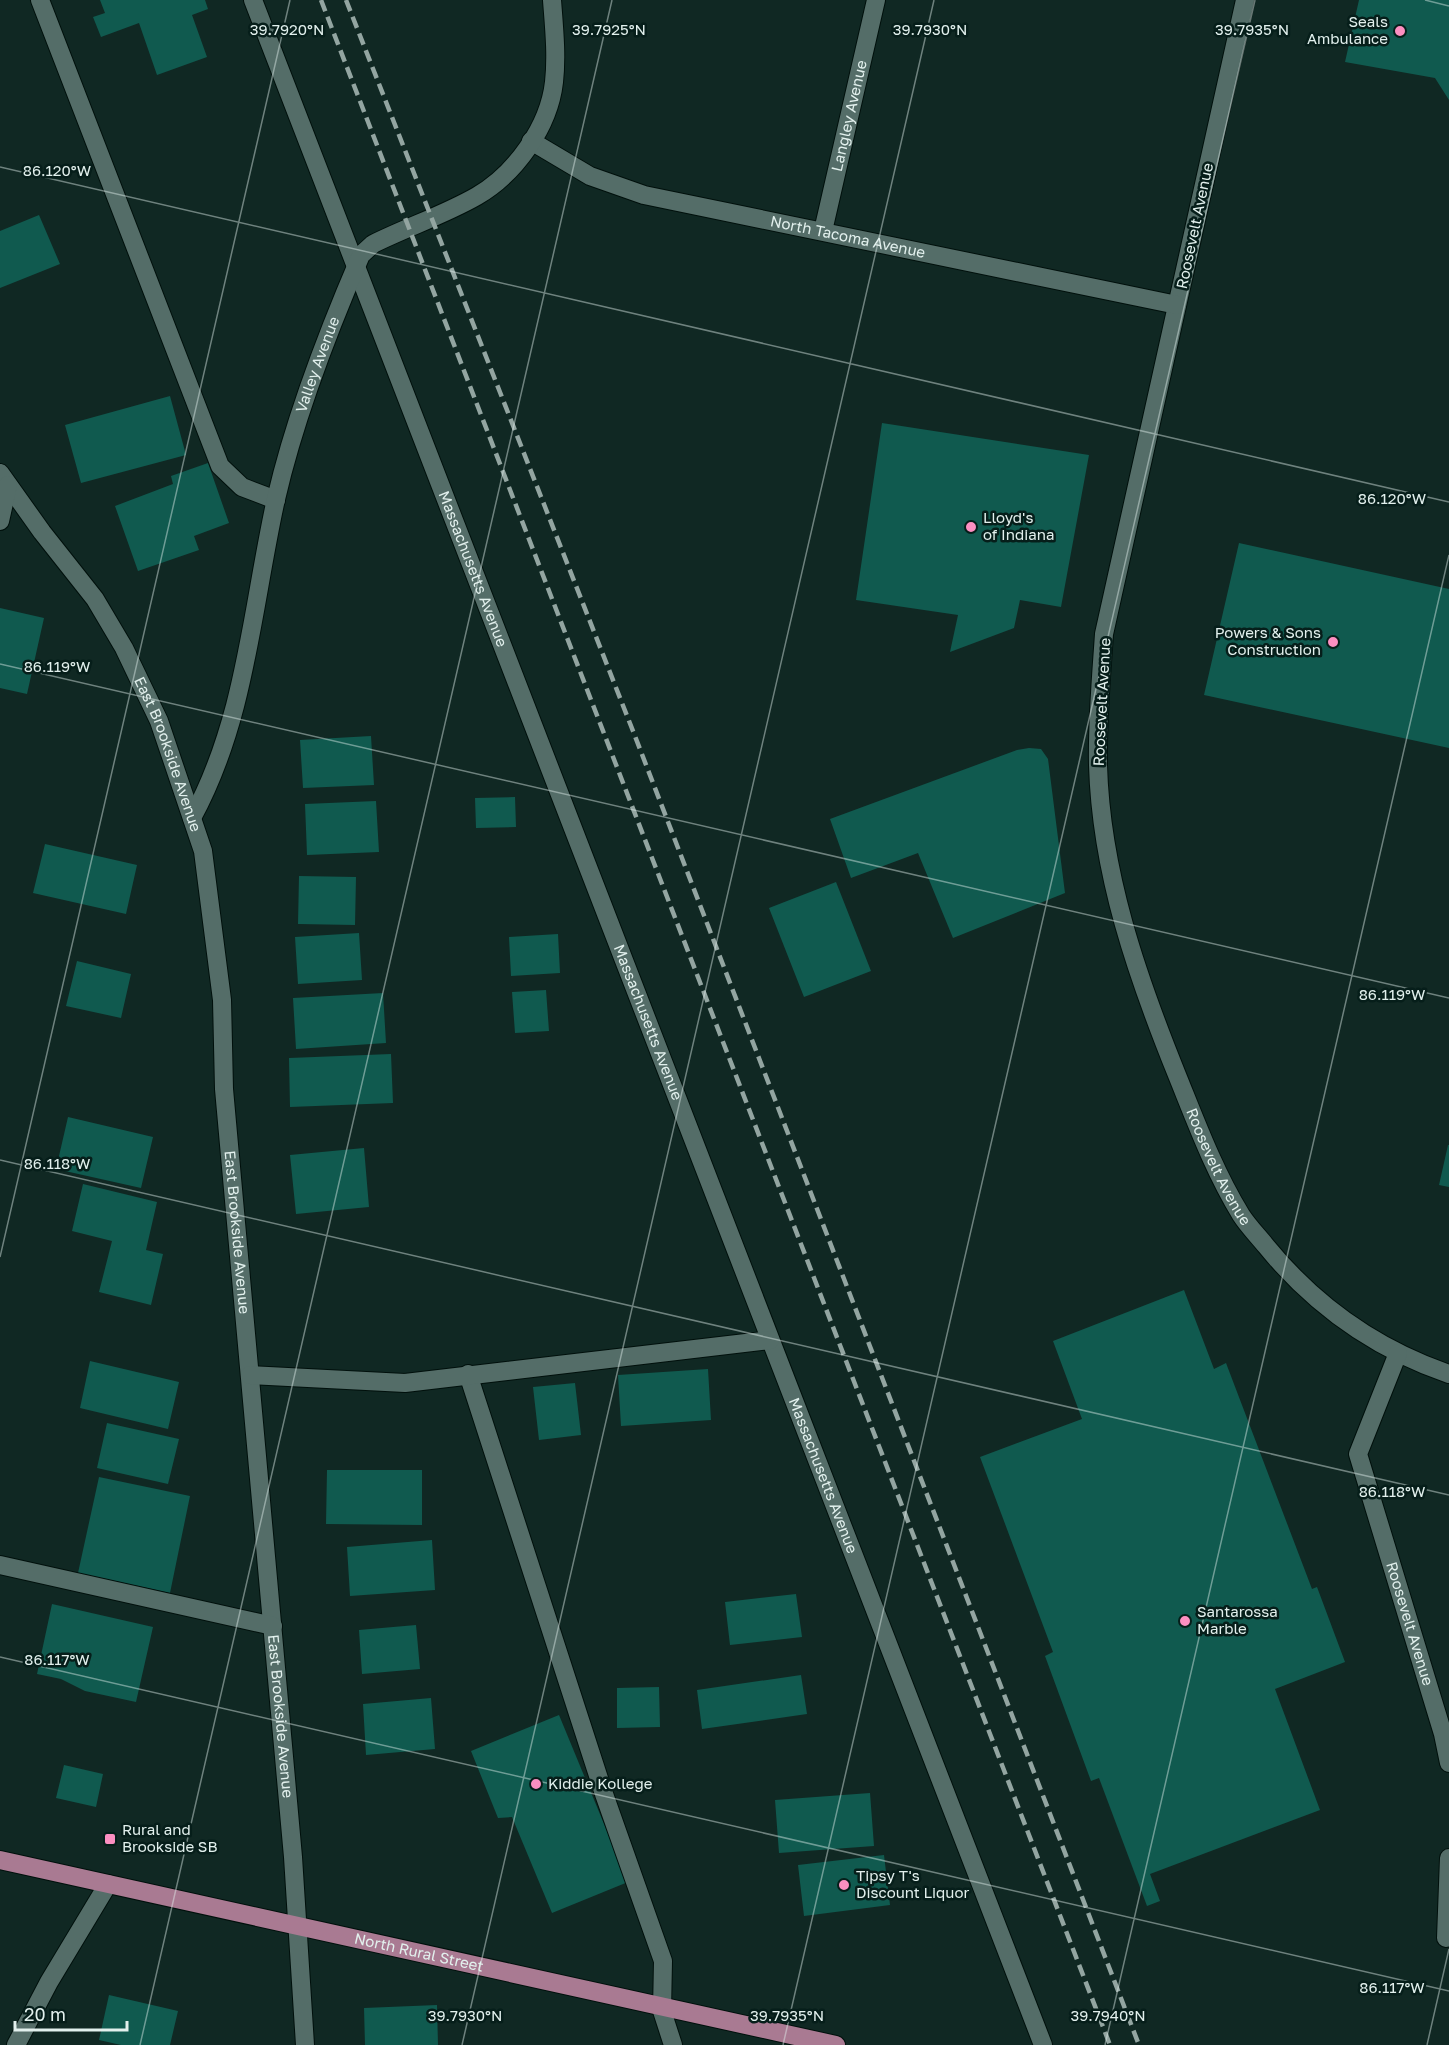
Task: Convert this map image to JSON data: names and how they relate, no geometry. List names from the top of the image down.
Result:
{
  "streets": {
    "main road": ["North Rural Street"],
    "street": [
      "Langley Avenue",
      "Roosevelt Avenue",
      "North Tacoma Avenue",
      "Valley Avenue",
      "Massachusetts Avenue",
      "East Brookside Avenue"
    ]
  },
  "crossings": [
    ["Langley Avenue", "North Tacoma Avenue"],
    ["Roosevelt Avenue", "North Tacoma Avenue"],
    ["North Tacoma Avenue", "Valley Avenue"],
    ["Valley Avenue", "Massachusetts Avenue"],
    ["Valley Avenue", "East Brookside Avenue"],
    ["East Brookside Avenue", "North Rural Street"]
  ],
  "places": {
    "other": [
      "Seals Ambulance",
      "Lloyd's of Indiana",
      "Powers & Sons Construction",
      "Santarossa Marble",
      "Kiddie Kollege",
      "Tipsy T's Discount Liquor"
    ],
    "transit": ["Rural and Brookside SB"]
  },
  "scale_bar": "20 m",
  "coordinates": [
    "39.7920°N",
    "39.7925°N",
    "39.7930°N",
    "39.7935°N",
    "86.120°W",
    "86.119°W",
    "86.118°W",
    "86.117°W",
    "39.7940°N"
  ]
}
